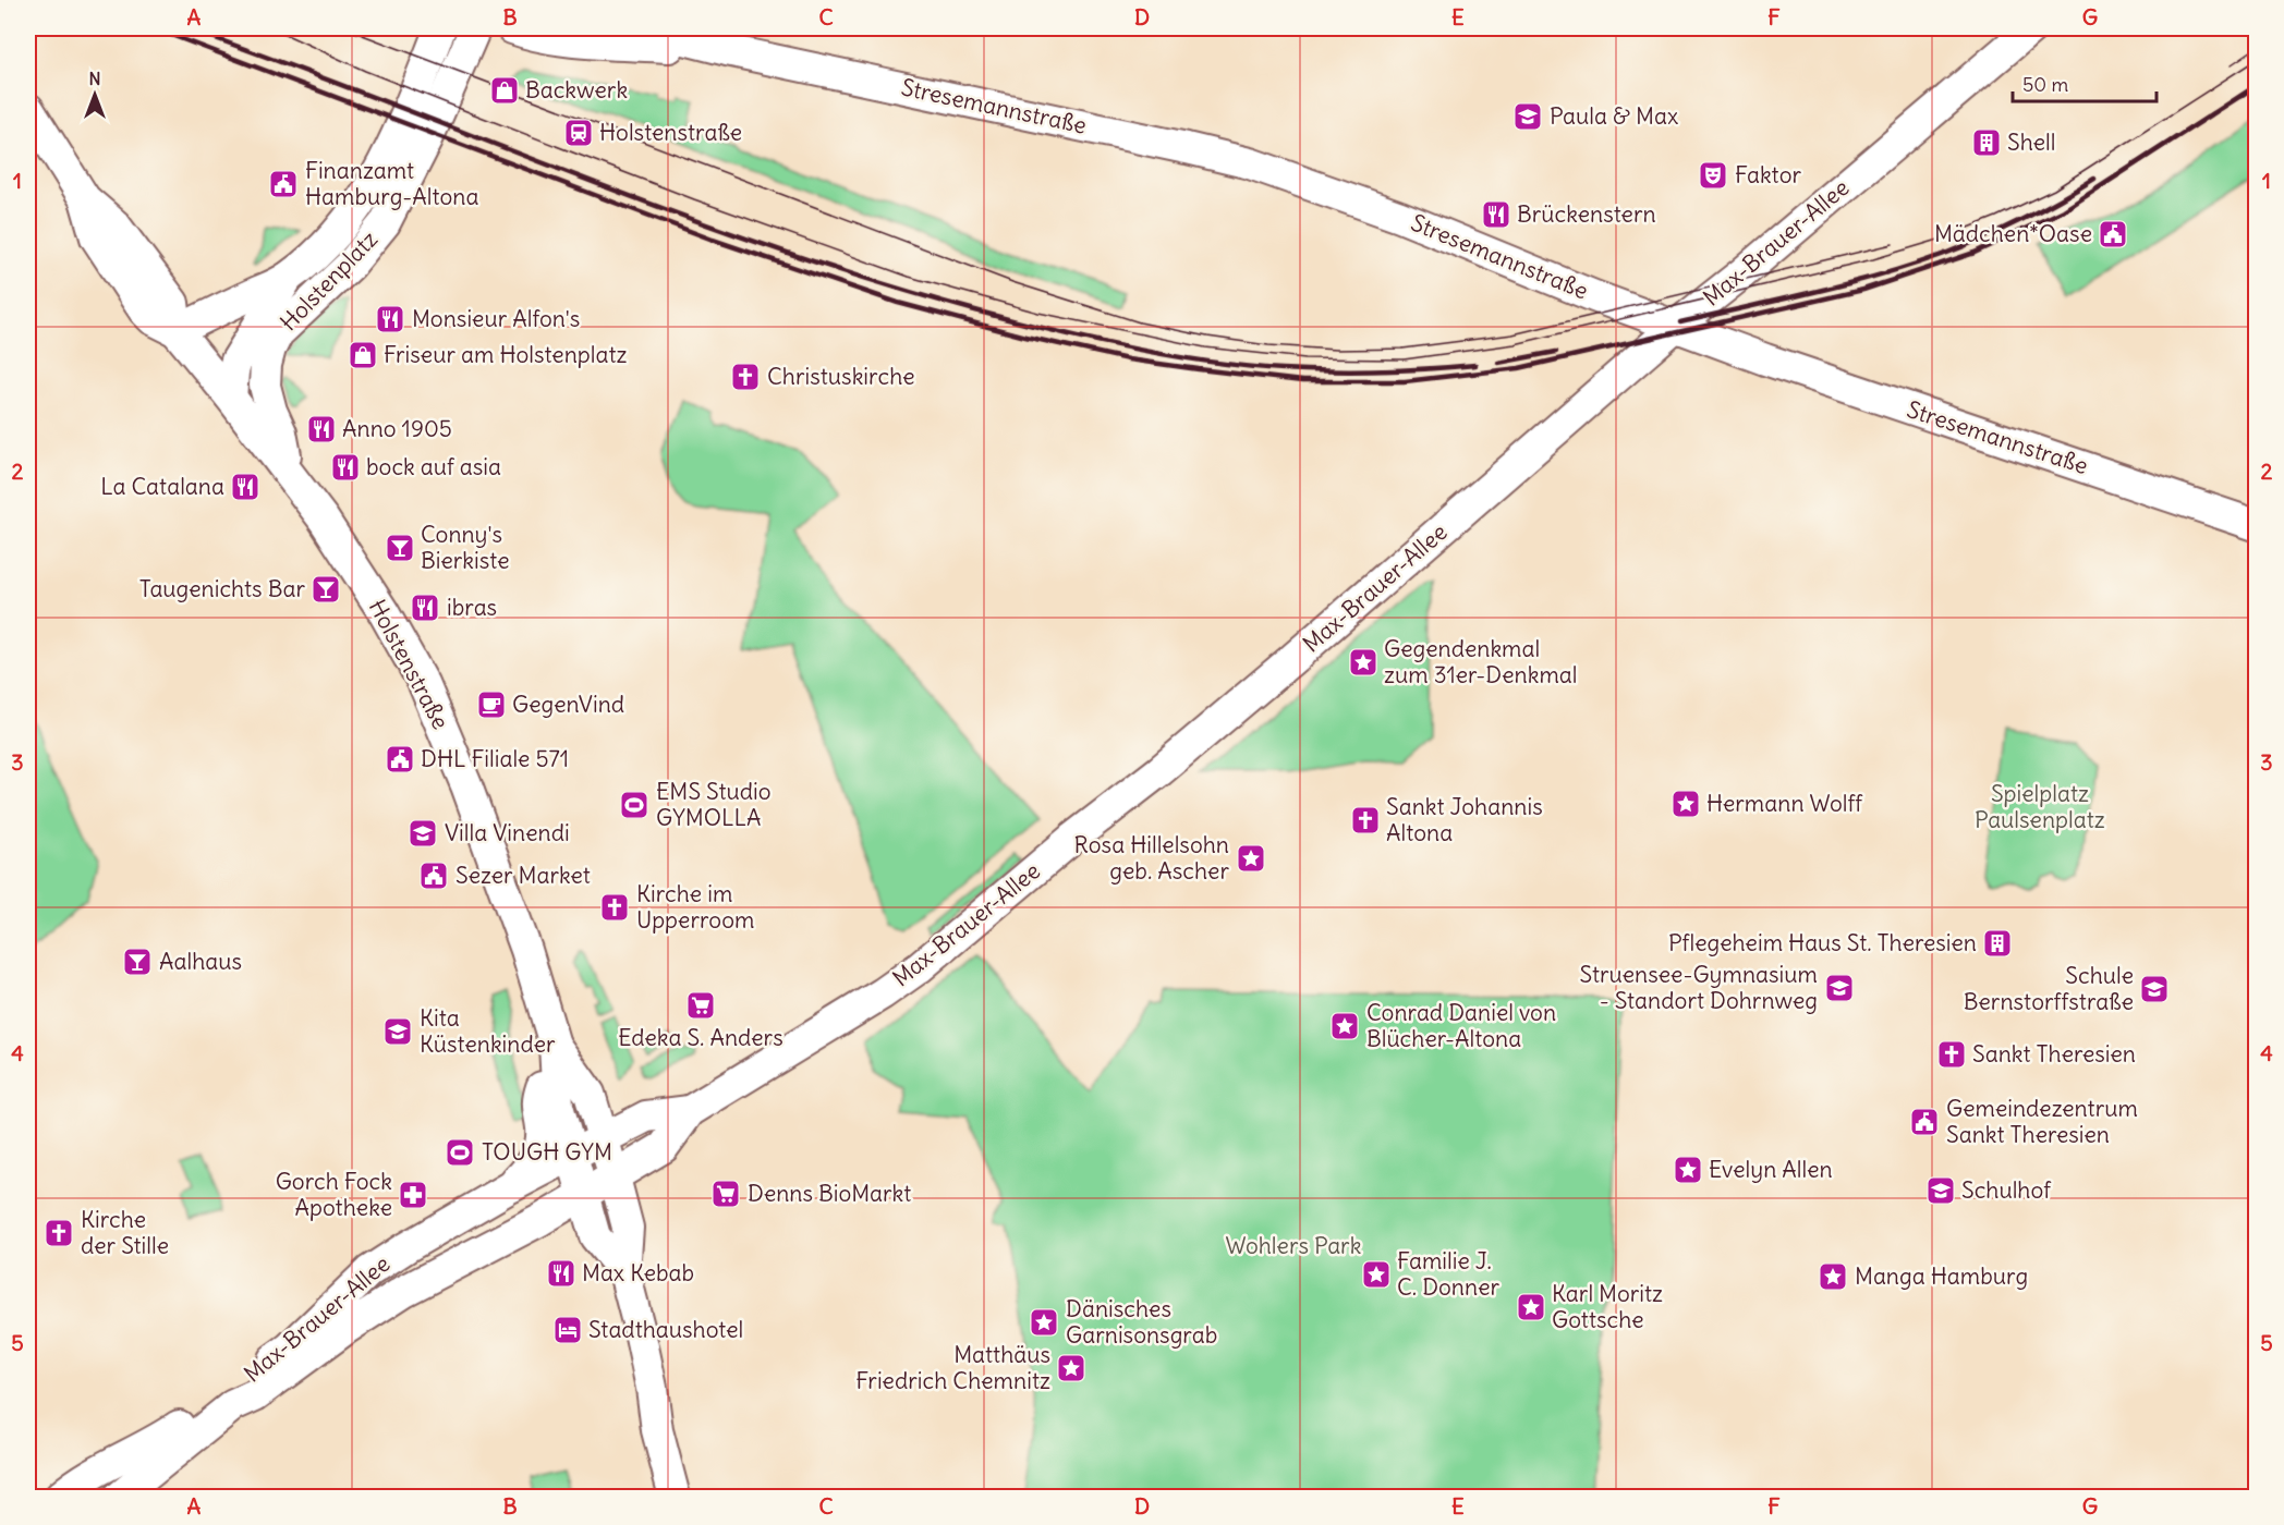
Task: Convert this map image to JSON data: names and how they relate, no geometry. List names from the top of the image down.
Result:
{
  "streets": {
    "main road": [
      "Stresemannstraße",
      "Max-Brauer-Allee",
      "Holstenplatz",
      "Holstenstraße"
    ]
  },
  "crossings": [
    ["Stresemannstraße", "Max-Brauer-Allee"],
    ["Max-Brauer-Allee", "Holstenstraße"],
    ["Holstenplatz", "Holstenstraße"]
  ],
  "parks": ["Spielplatz Paulsenplatz", "Wohlers Park"],
  "places": {
    "shop": ["Backwerk", "Friseur am Holstenplatz"],
    "school or university": [
      "Paula & Max",
      "Villa Vinendi",
      "Struensee-Gymnasium - Standort Dohrnweg",
      "Schule Bernstorffstraße",
      "Kita Küstenkinder",
      "Schulhof"
    ],
    "station": ["Holstenstraße"],
    "building": ["Shell", "Pflegeheim Haus St. Theresien"],
    "theatre": ["Faktor"],
    "public building": [
      "Finanzamt Hamburg-Altona",
      "Mädchen*Oase",
      "DHL Filiale 571",
      "Sezer Market",
      "Gemeindezentrum Sankt Theresien"
    ],
    "restaurant": [
      "Brückenstern",
      "Monsieur Alfon's",
      "Anno 1905",
      "bock auf asia",
      "La Catalana",
      "ibras",
      "Max Kebab"
    ],
    "church": [
      "Christuskirche",
      "Sankt Johannis Altona",
      "Kirche im Upperroom",
      "Sankt Theresien",
      "Kirche der Stille"
    ],
    "bar": ["Conny's Bierkiste", "Taugenichts Bar", "Aalhaus"],
    "place": [
      "Gegendenkmal zum 31er-Denkmal",
      "Hermann Wolff",
      "Rosa Hillelsohn geb. Ascher",
      "Conrad Daniel von Blücher-Altona",
      "Evelyn Allen",
      "Familie J. C. Donner",
      "Manga Hamburg",
      "Karl Moritz Gottsche",
      "Dänisches Garnisonsgrab",
      "Matthäus Friedrich Chemnitz"
    ],
    "cafe": ["GegenVind"],
    "sports": ["EMS Studio GYMOLLA", "TOUGH GYM"],
    "supermarket": ["Edeka S. Anders", "Denns BioMarkt"],
    "pharmacy": ["Gorch Fock Apotheke"],
    "hotel": ["Stadthaushotel"]
  },
  "scale_bar": "50 m",
  "north": "top",
  "grid": {
    "columns": [
      "A",
      "B",
      "C",
      "D",
      "E",
      "F",
      "G"
    ],
    "rows": [
      "1",
      "2",
      "3",
      "4",
      "5"
    ]
  }
}
